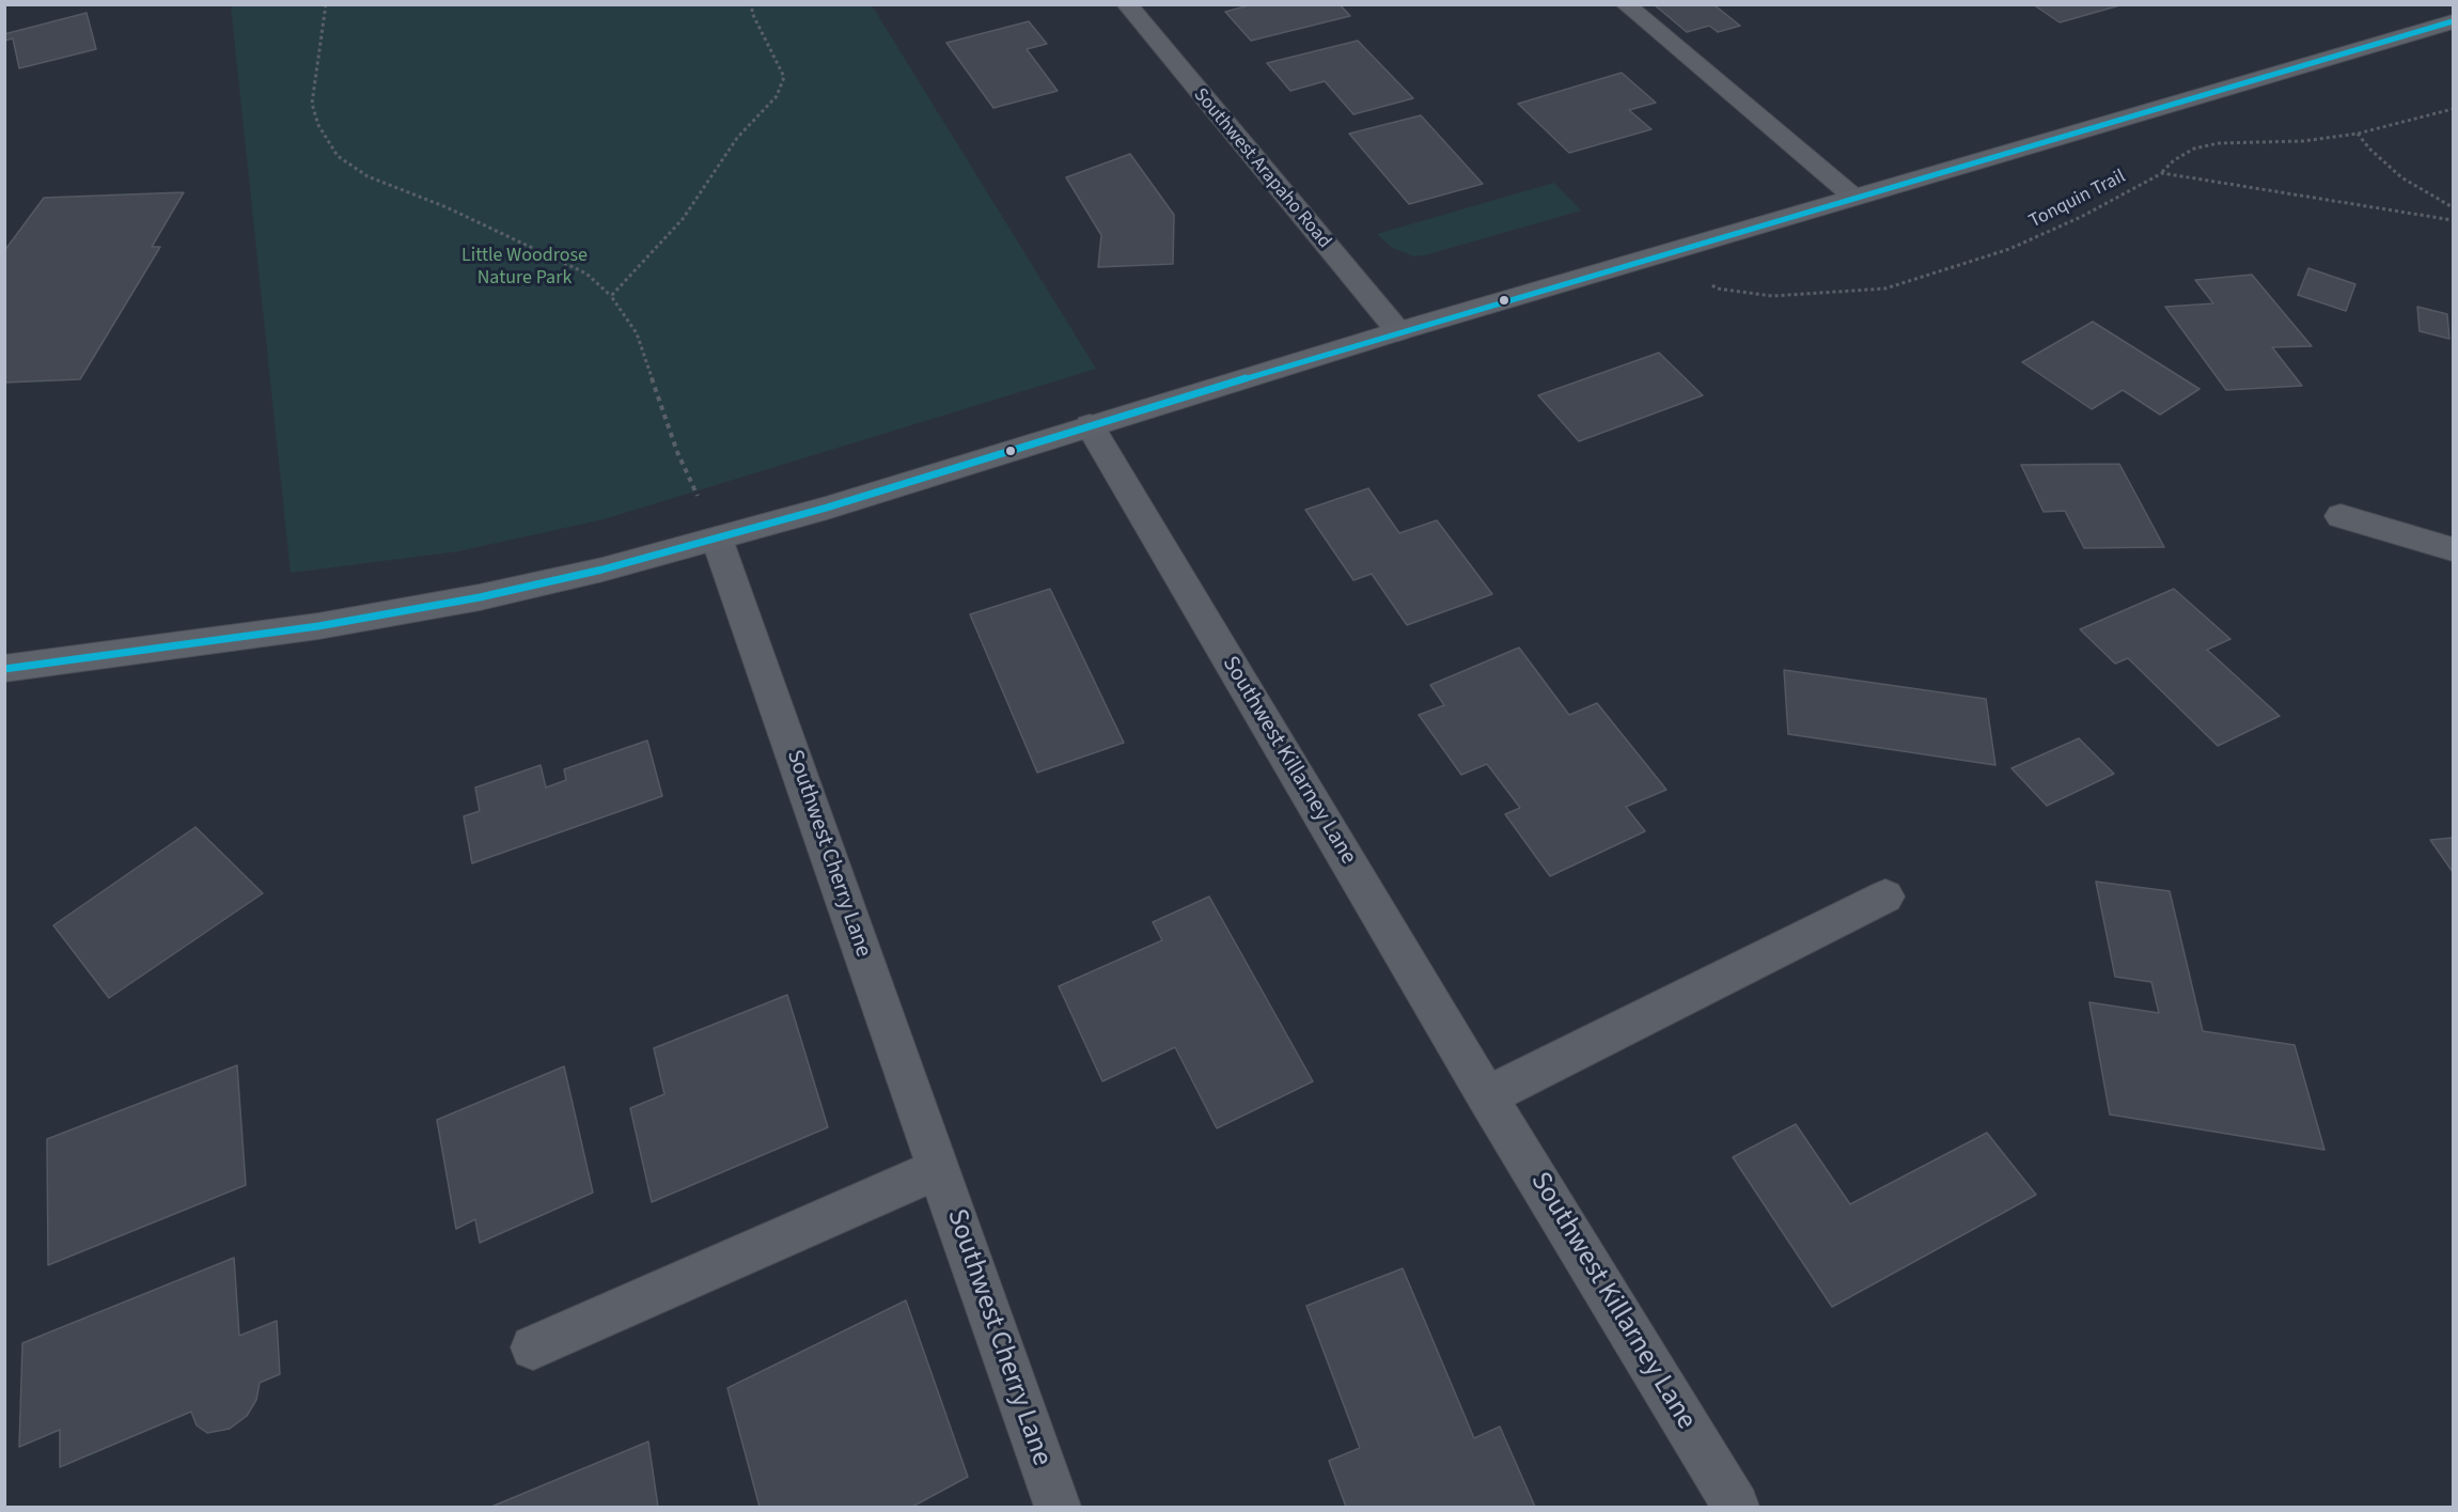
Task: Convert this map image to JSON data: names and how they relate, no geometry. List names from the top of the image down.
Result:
{
  "streets": {
    "street": ["Southwest Arapaho Road", "Southwest Killarney Lane", "Southwest Cherry Lane"],
    "path": ["Tonquin Trail"]
  },
  "parks": ["Little Woodrose Nature Park"]
}
